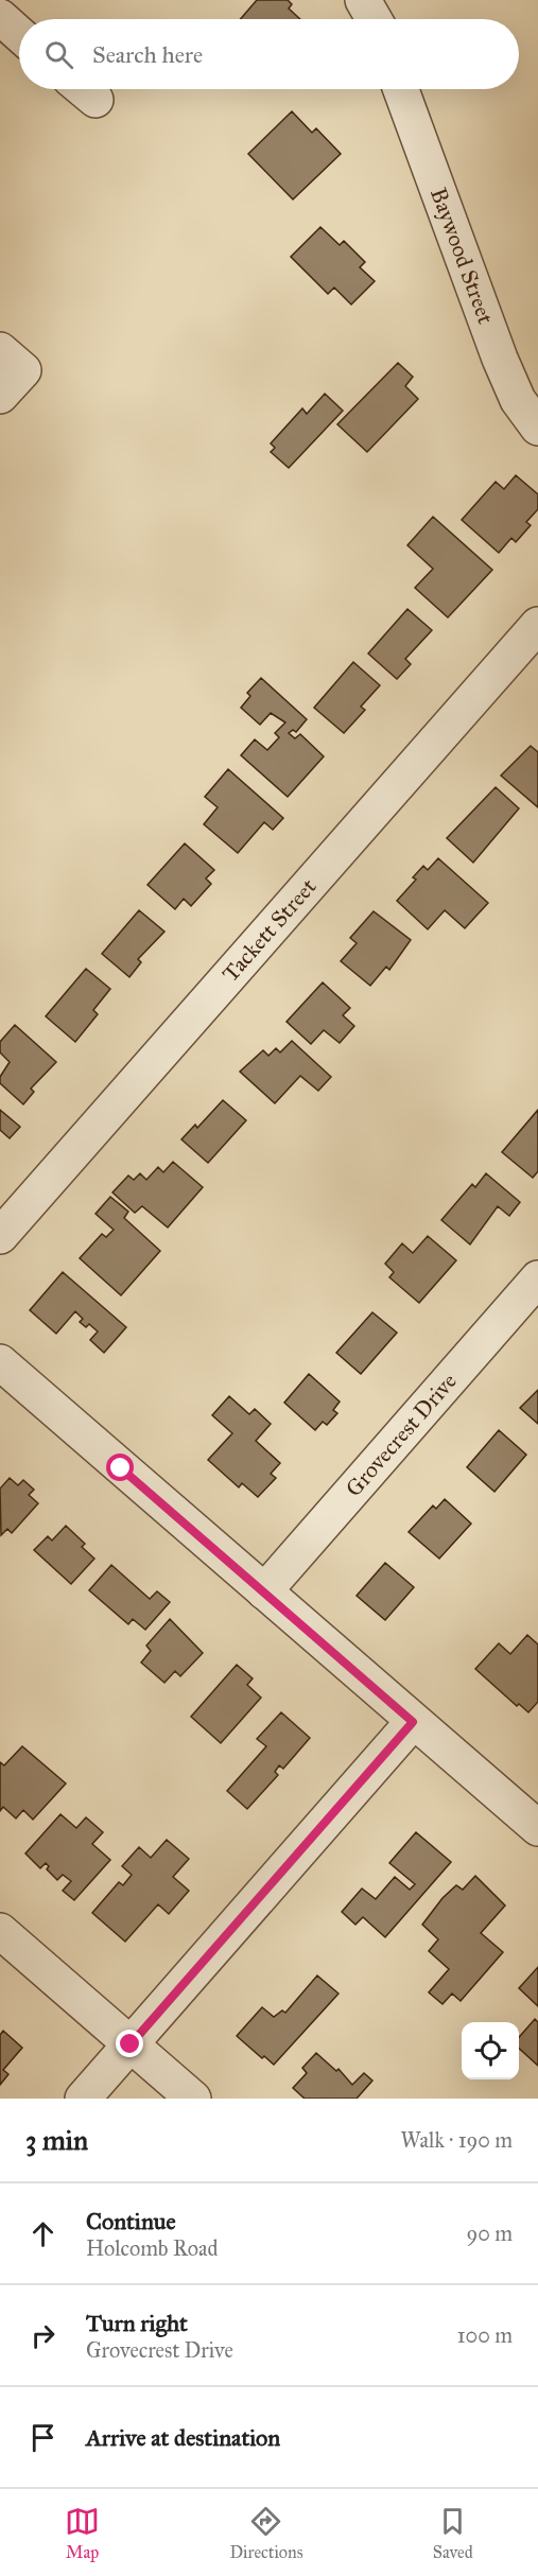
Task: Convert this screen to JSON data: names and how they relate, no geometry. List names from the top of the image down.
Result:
{
  "streets": {
    "street": ["Baywood Street", "Tackett Street", "Grovecrest Drive"]
  },
  "page": {
    "search": "Search here",
    "heading": ["3 min", "Walk · 190 m"],
    "list": [
      ["Continue", "Holcomb Road", "90 m"],
      ["Turn right", "Grovecrest Drive", "100 m"],
      "Arrive at destination"
    ],
    "nav": ["Map", "Directions", "Saved"]
  }
}
